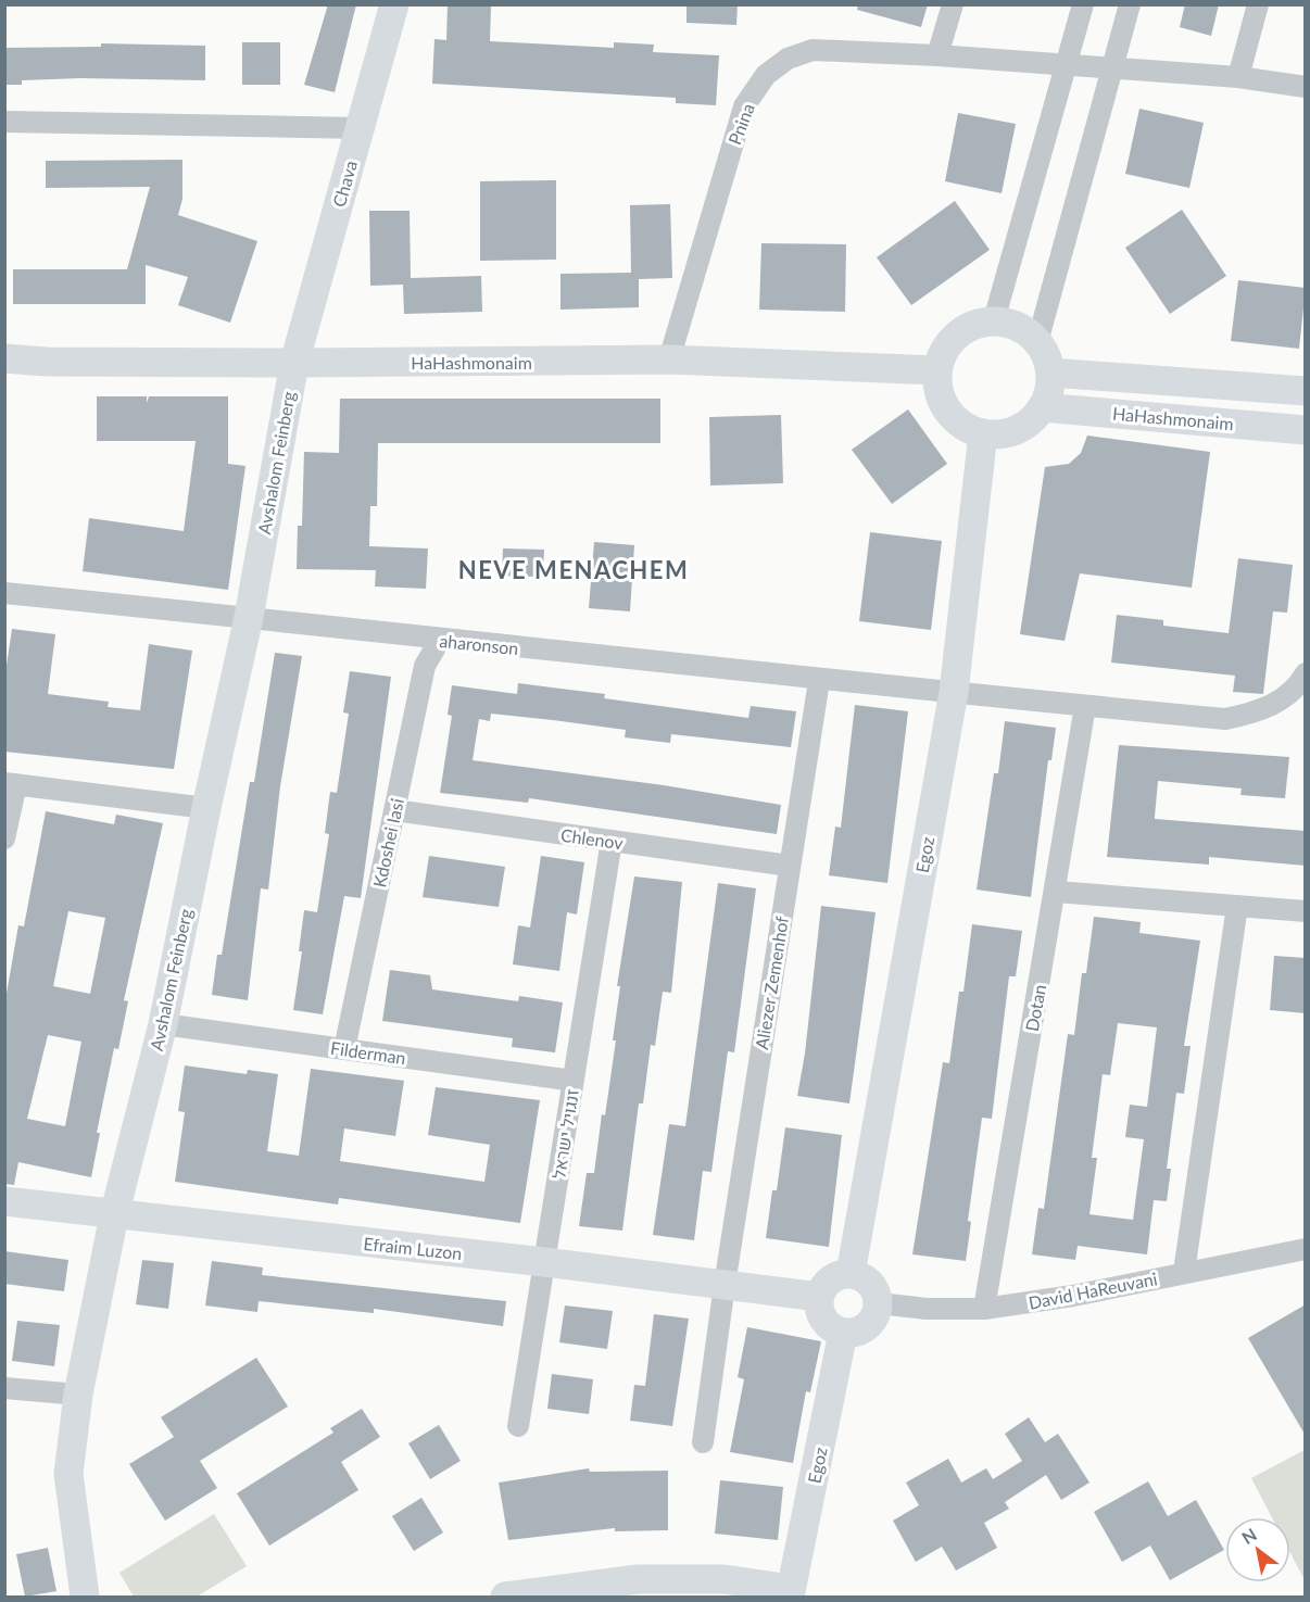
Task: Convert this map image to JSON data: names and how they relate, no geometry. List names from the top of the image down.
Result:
{
  "streets": {
    "street": [
      "Pnina",
      "Chava",
      "HaHashmonaim",
      "Avshalom Feinberg",
      "aharonson",
      "Chlenov",
      "Kdoshei Iasi",
      "Egoz",
      "Aliezer Zemenhof",
      "Dotan",
      "Filderman",
      "זנגויל ישראל",
      "Efraim Luzon",
      "David HaReuvani"
    ]
  },
  "crossings": [
    ["Pnina", "HaHashmonaim"],
    ["Chava", "HaHashmonaim"],
    ["Chava", "Avshalom Feinberg"],
    ["HaHashmonaim", "Avshalom Feinberg"],
    ["HaHashmonaim", "Egoz"],
    ["Avshalom Feinberg", "aharonson"],
    ["Avshalom Feinberg", "Filderman"],
    ["Avshalom Feinberg", "Efraim Luzon"],
    ["aharonson", "Kdoshei Iasi"],
    ["aharonson", "Egoz"],
    ["aharonson", "Aliezer Zemenhof"],
    ["aharonson", "Dotan"],
    ["Chlenov", "Kdoshei Iasi"],
    ["Chlenov", "Aliezer Zemenhof"],
    ["Chlenov", "זנגויל ישראל"],
    ["Kdoshei Iasi", "Filderman"],
    ["Egoz", "Efraim Luzon"],
    ["Egoz", "David HaReuvani"],
    ["Aliezer Zemenhof", "Efraim Luzon"],
    ["Dotan", "David HaReuvani"],
    ["Filderman", "זנגויל ישראל"],
    ["זנגויל ישראל", "Efraim Luzon"],
    ["Efraim Luzon", "David HaReuvani"]
  ],
  "districts": ["NEVE MENACHEM"],
  "north": "top left"
}
